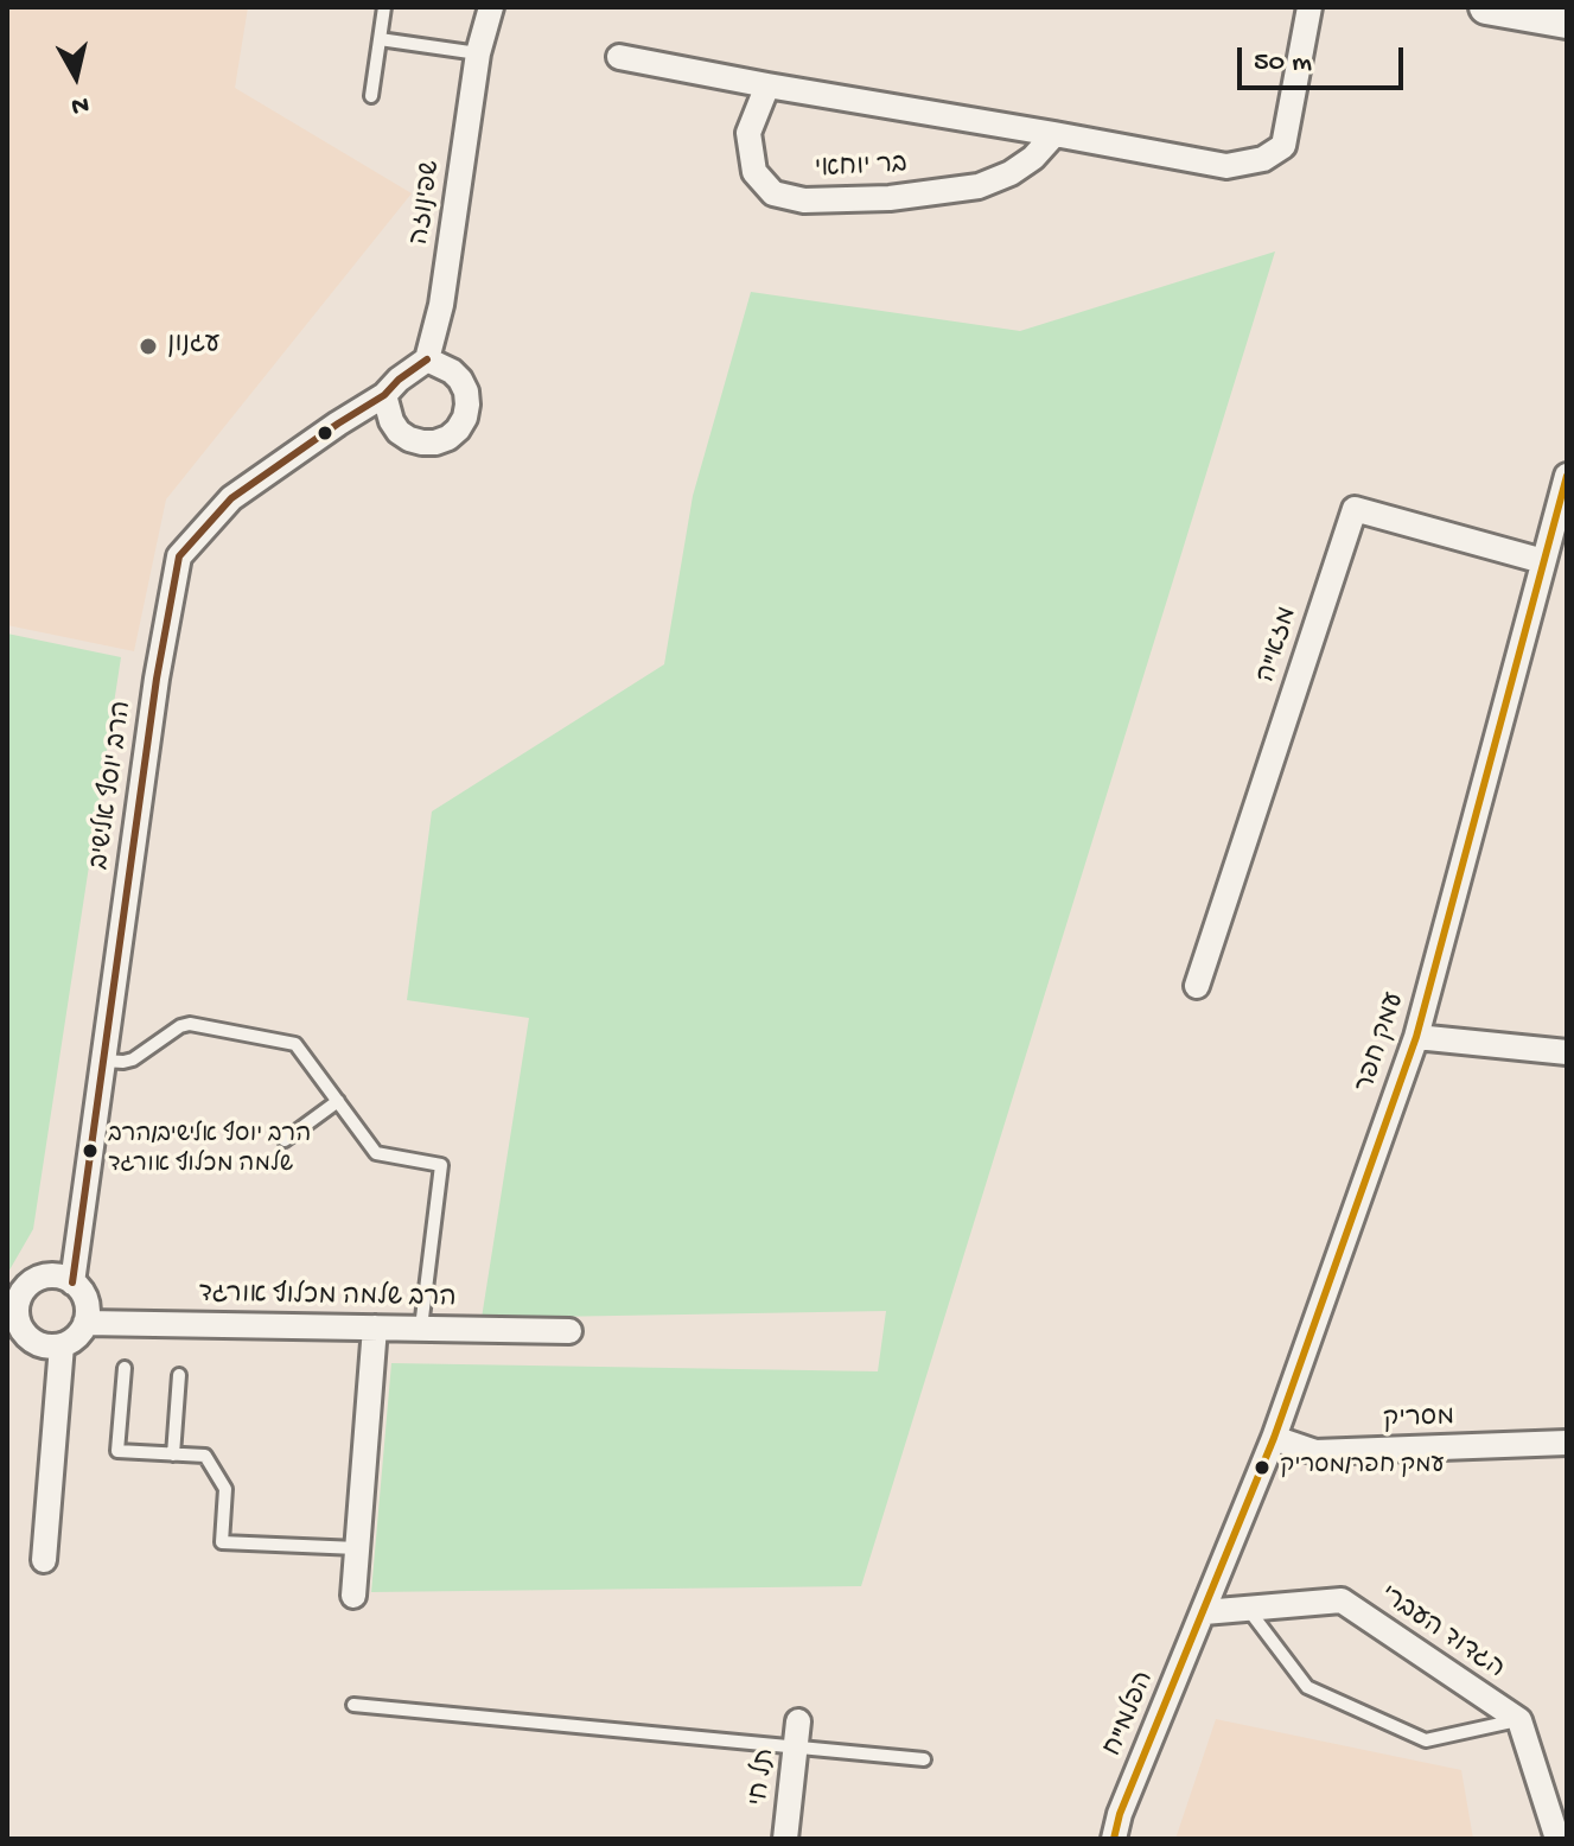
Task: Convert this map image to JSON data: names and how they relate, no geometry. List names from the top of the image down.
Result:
{
  "streets": {
    "street": [
      "בר יוחאי",
      "שפינוזה",
      "מזא\"ה",
      "הרב יוסף אלישיב",
      "עמק חפר",
      "הרב שלמה מכלוף אורגד",
      "מסריק",
      "הגדוד העברי",
      "הפלמ\"ח",
      "תל חי"
    ]
  },
  "crossings": [
    ["שפינוזה", "הרב יוסף אלישיב"],
    ["מזא\"ה", "עמק חפר"],
    ["הרב יוסף אלישיב", "הרב שלמה מכלוף אורגד"],
    ["עמק חפר", "מסריק"],
    ["עמק חפר", "הגדוד העברי"],
    ["עמק חפר", "הפלמ\"ח"],
    ["הגדוד העברי", "הפלמ\"ח"]
  ],
  "places": ["עגנון", "הרב יוסף אלישיב/הרב שלמה מכלוף אורגד", "עמק חפר/מסריק"],
  "scale_bar": "50 m",
  "north": "bottom"
}
